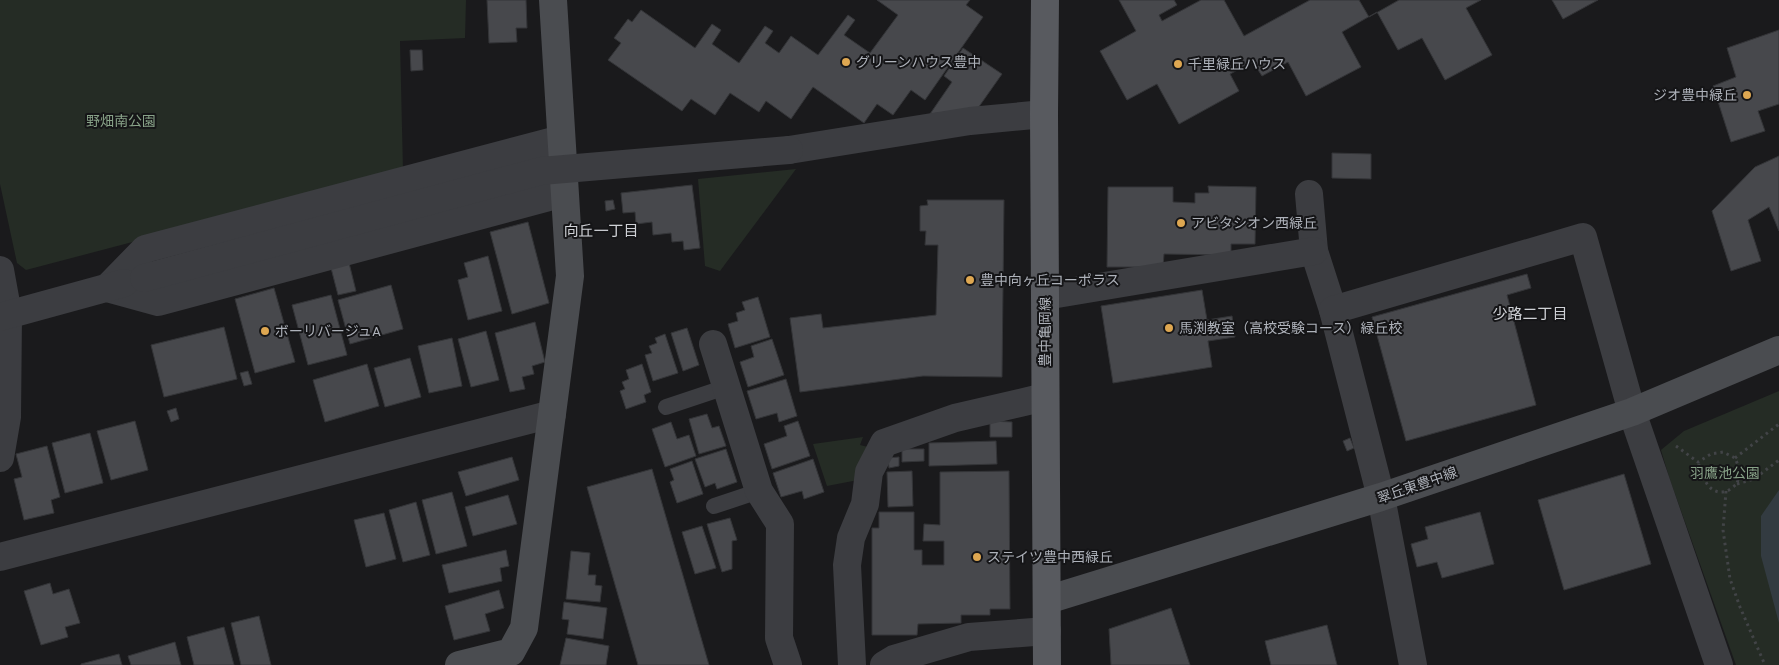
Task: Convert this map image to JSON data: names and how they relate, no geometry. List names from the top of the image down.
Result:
{
  "streets": {
    "main road": ["豊中亀岡線"],
    "street": ["翠丘東豊中線"]
  },
  "crossings": [
    ["豊中亀岡線", "翠丘東豊中線"]
  ],
  "districts": ["向丘一丁目", "少路二丁目"],
  "parks": ["野畑南公園", "羽鷹池公園"],
  "places": [
    "グリーンハウス豊中",
    "千里緑丘ハウス",
    "ジオ豊中緑丘",
    "アビタシオン西緑丘",
    "豊中向ヶ丘コーポラス",
    "馬渕教室（高校受験コース）緑丘校",
    "ボーリバージュA",
    "ステイツ豊中西緑丘"
  ]
}
